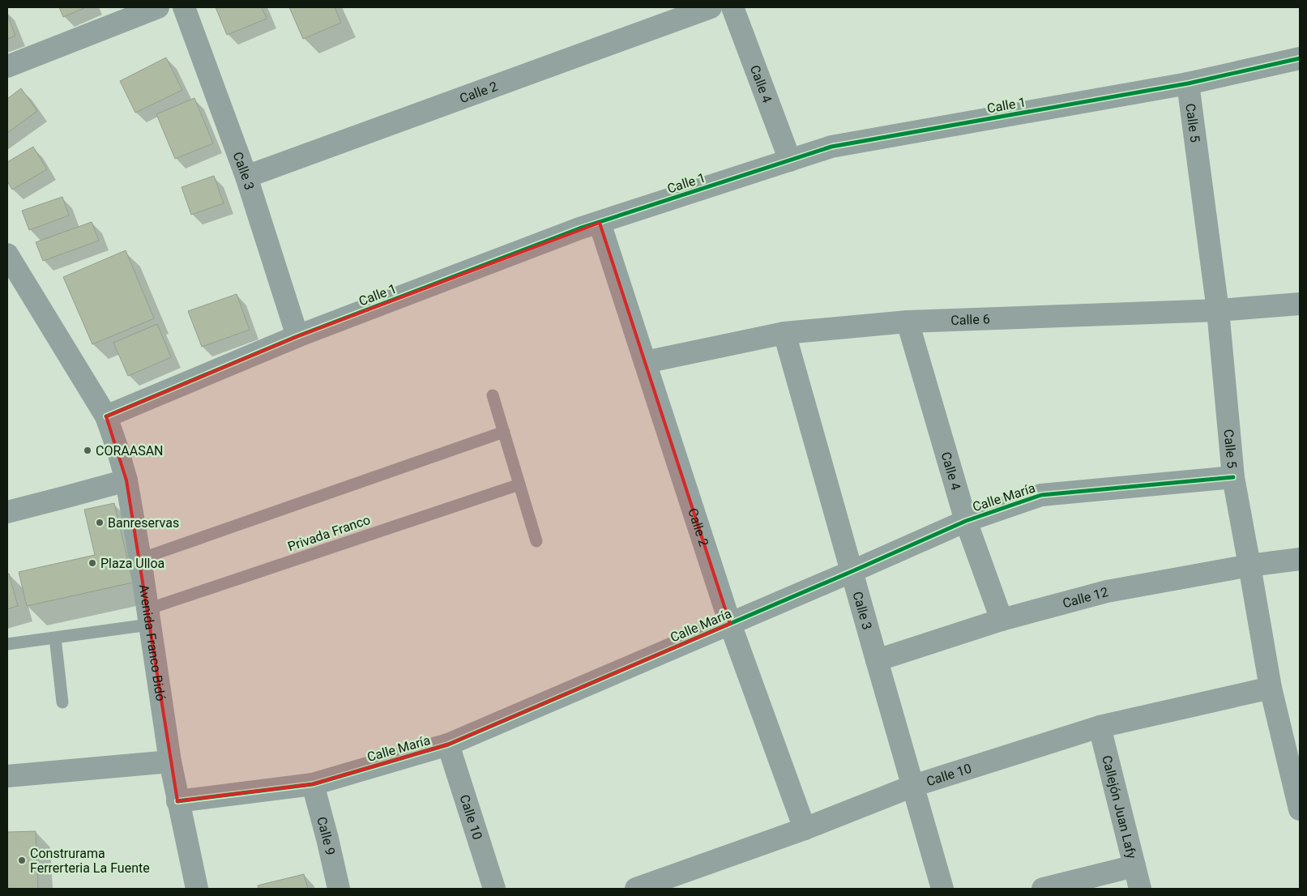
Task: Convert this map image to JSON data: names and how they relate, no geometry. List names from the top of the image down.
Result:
{
  "streets": {
    "street": [
      "Calle 4",
      "Calle 2",
      "Calle 1",
      "Calle 5",
      "Calle 3",
      "Calle 6",
      "Calle María",
      "Calle 12",
      "Avenida Franco Bidó",
      "Calle 10",
      "Callejón Juan Lafy",
      "Calle 9"
    ],
    "lane": ["Privada Franco"]
  },
  "crossings": [
    ["Calle 4", "Calle 1"],
    ["Calle 4", "Calle 6"],
    ["Calle 4", "Calle María"],
    ["Calle 4", "Calle 12"],
    ["Calle 2", "Calle 1"],
    ["Calle 2", "Calle 3"],
    ["Calle 2", "Calle 6"],
    ["Calle 2", "Calle María"],
    ["Calle 2", "Calle 10"],
    ["Calle 1", "Calle 5"],
    ["Calle 1", "Calle 3"],
    ["Calle 1", "Avenida Franco Bidó"],
    ["Calle 5", "Calle 6"],
    ["Calle 5", "Calle María"],
    ["Calle 5", "Calle 12"],
    ["Calle 5", "Calle 10"],
    ["Calle 3", "Calle 6"],
    ["Calle 3", "Calle María"],
    ["Calle 3", "Calle 12"],
    ["Calle 3", "Calle 10"],
    ["Calle María", "Avenida Franco Bidó"],
    ["Calle María", "Calle 10"],
    ["Calle María", "Calle 9"],
    ["Privada Franco", "Avenida Franco Bidó"],
    ["Calle 10", "Callejón Juan Lafy"]
  ],
  "places": [
    "CORAASAN",
    "Banreservas",
    "Plaza Ulloa",
    "Construrama Ferrerteria La Fuente"
  ]
}
